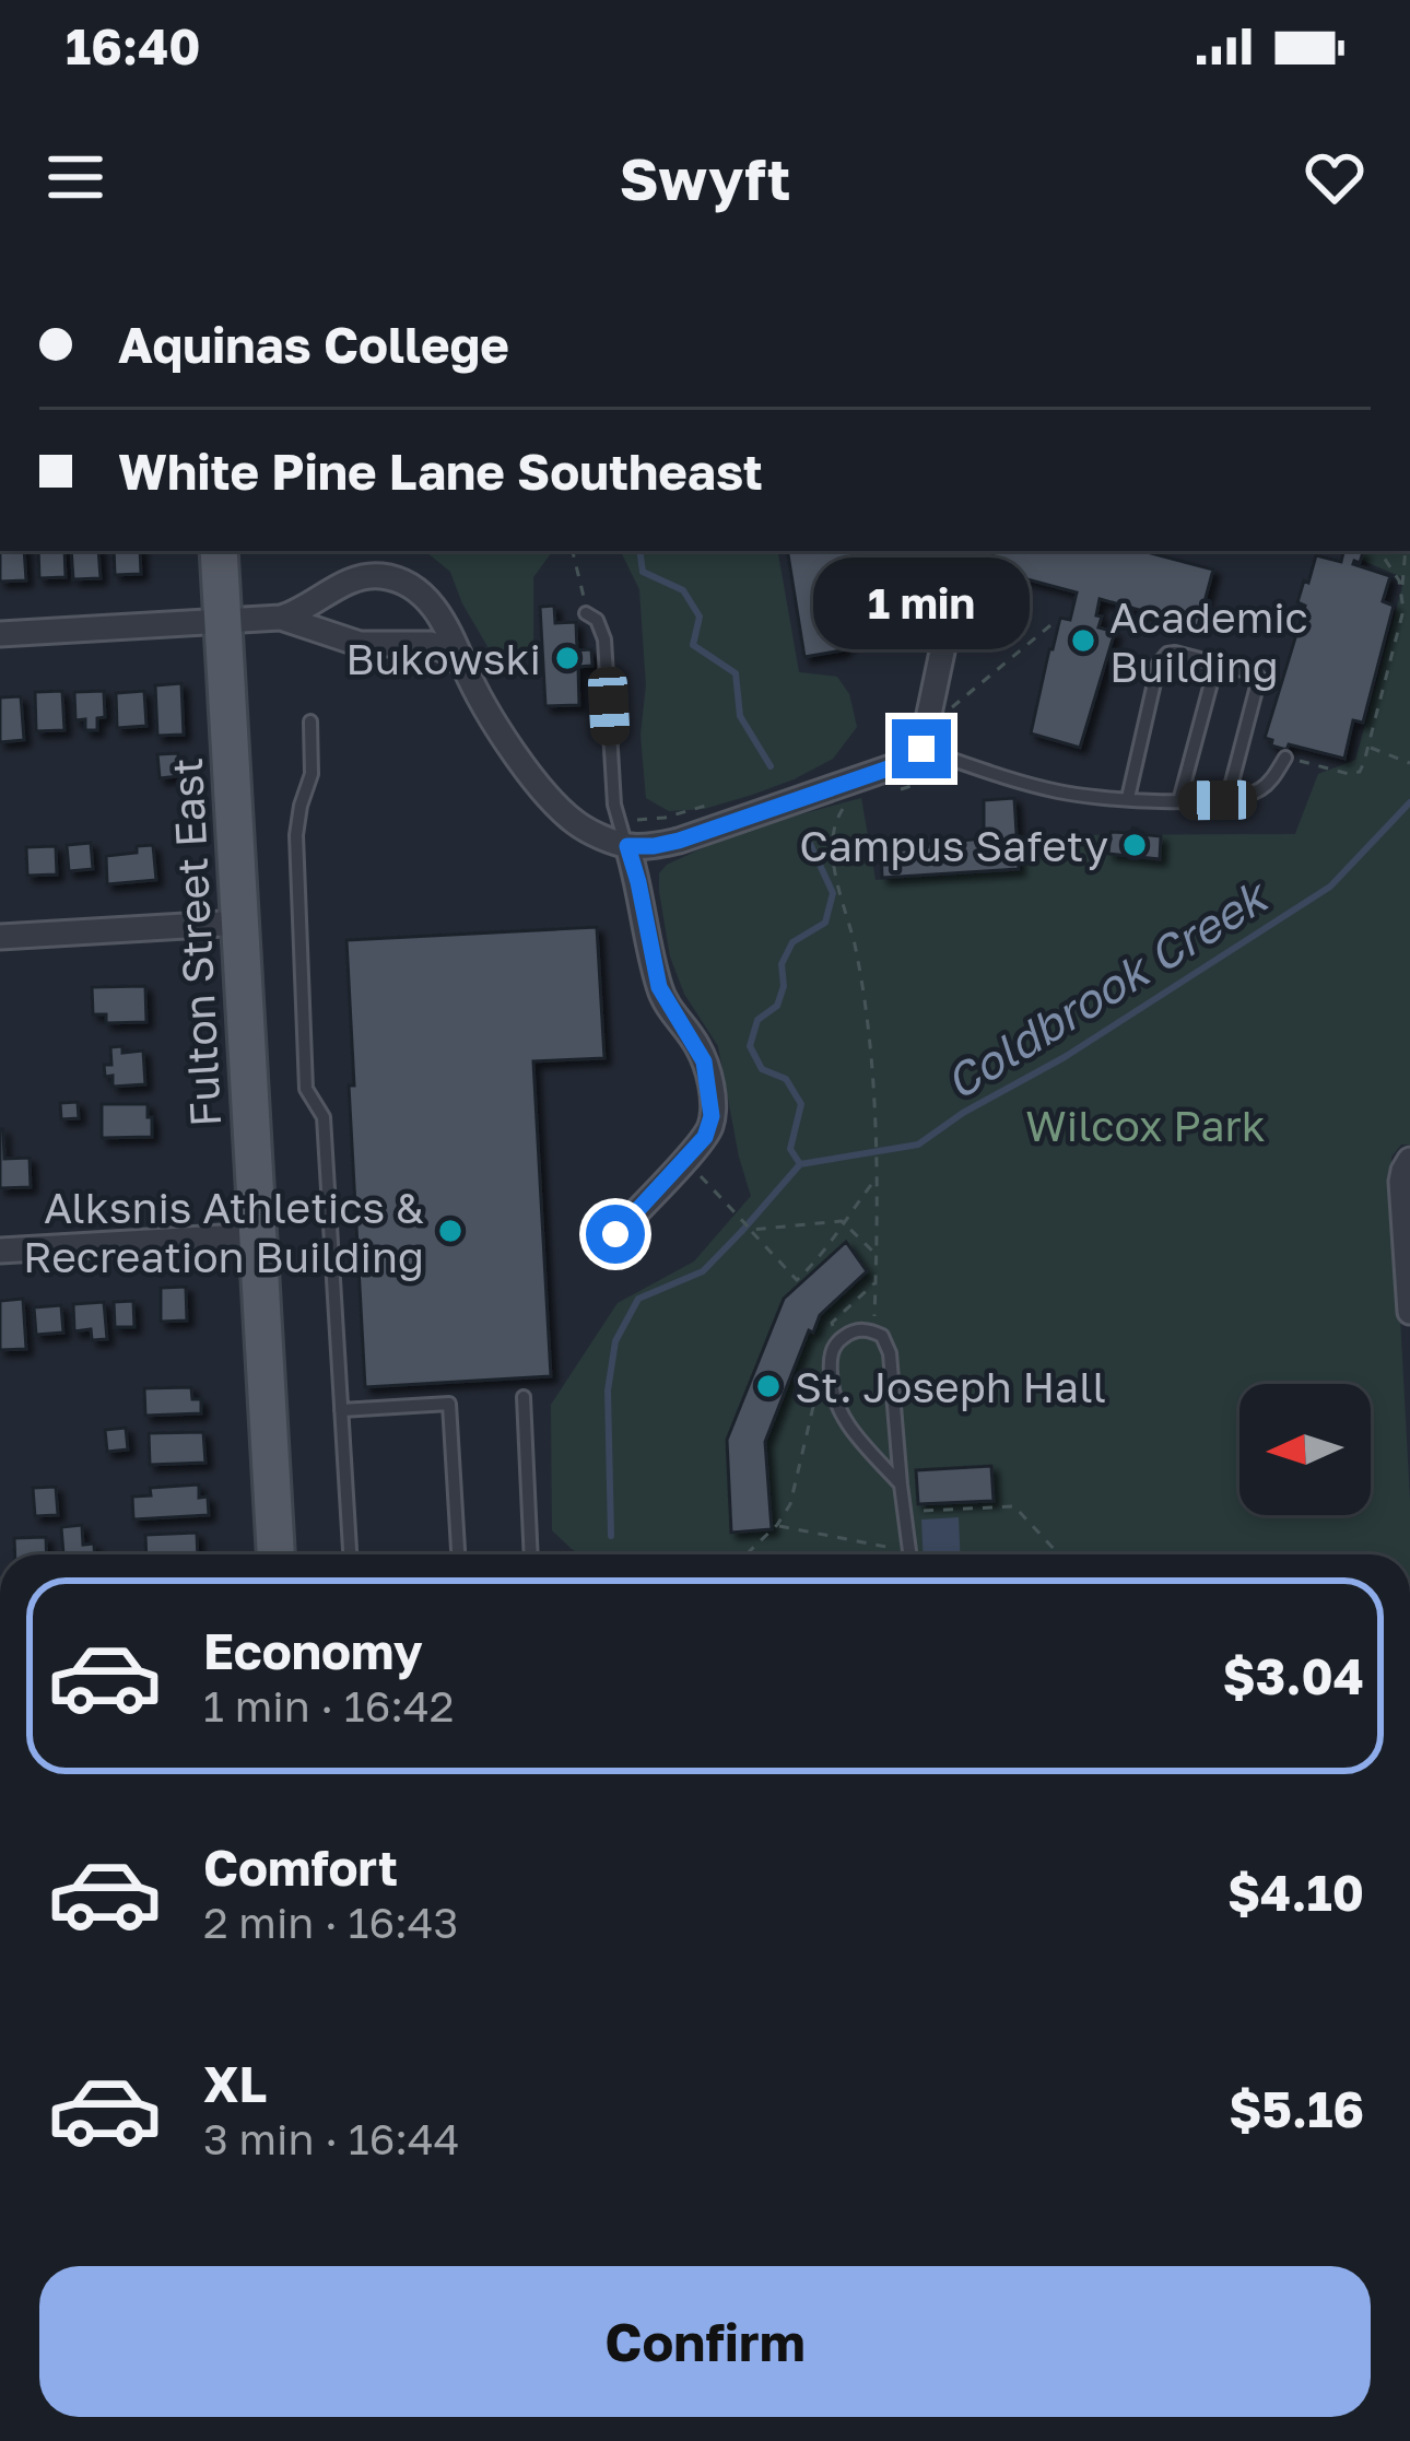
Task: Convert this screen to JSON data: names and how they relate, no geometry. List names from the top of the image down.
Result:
{
  "streets": {
    "main road": ["Fulton Street East"]
  },
  "water": ["Coldbrook Creek"],
  "parks": ["Wilcox Park"],
  "places": [
    "Academic Building",
    "Bukowski",
    "Campus Safety",
    "Alksnis Athletics & Recreation Building",
    "St. Joseph Hall"
  ],
  "north": "left",
  "page": {
    "status": "16:40",
    "header": "Swyft",
    "banner": ["Aquinas College", "White Pine Lane Southeast"],
    "bubble": "1 min",
    "list": [
      {
        "name": "Economy",
        "note": "1 min · 16:42",
        "value": "$3.04"
      },
      {
        "name": "Comfort",
        "note": "2 min · 16:43",
        "value": "$4.10"
      },
      {
        "name": "XL",
        "note": "3 min · 16:44",
        "value": "$5.16"
      }
    ],
    "buttons": "Confirm"
  }
}
